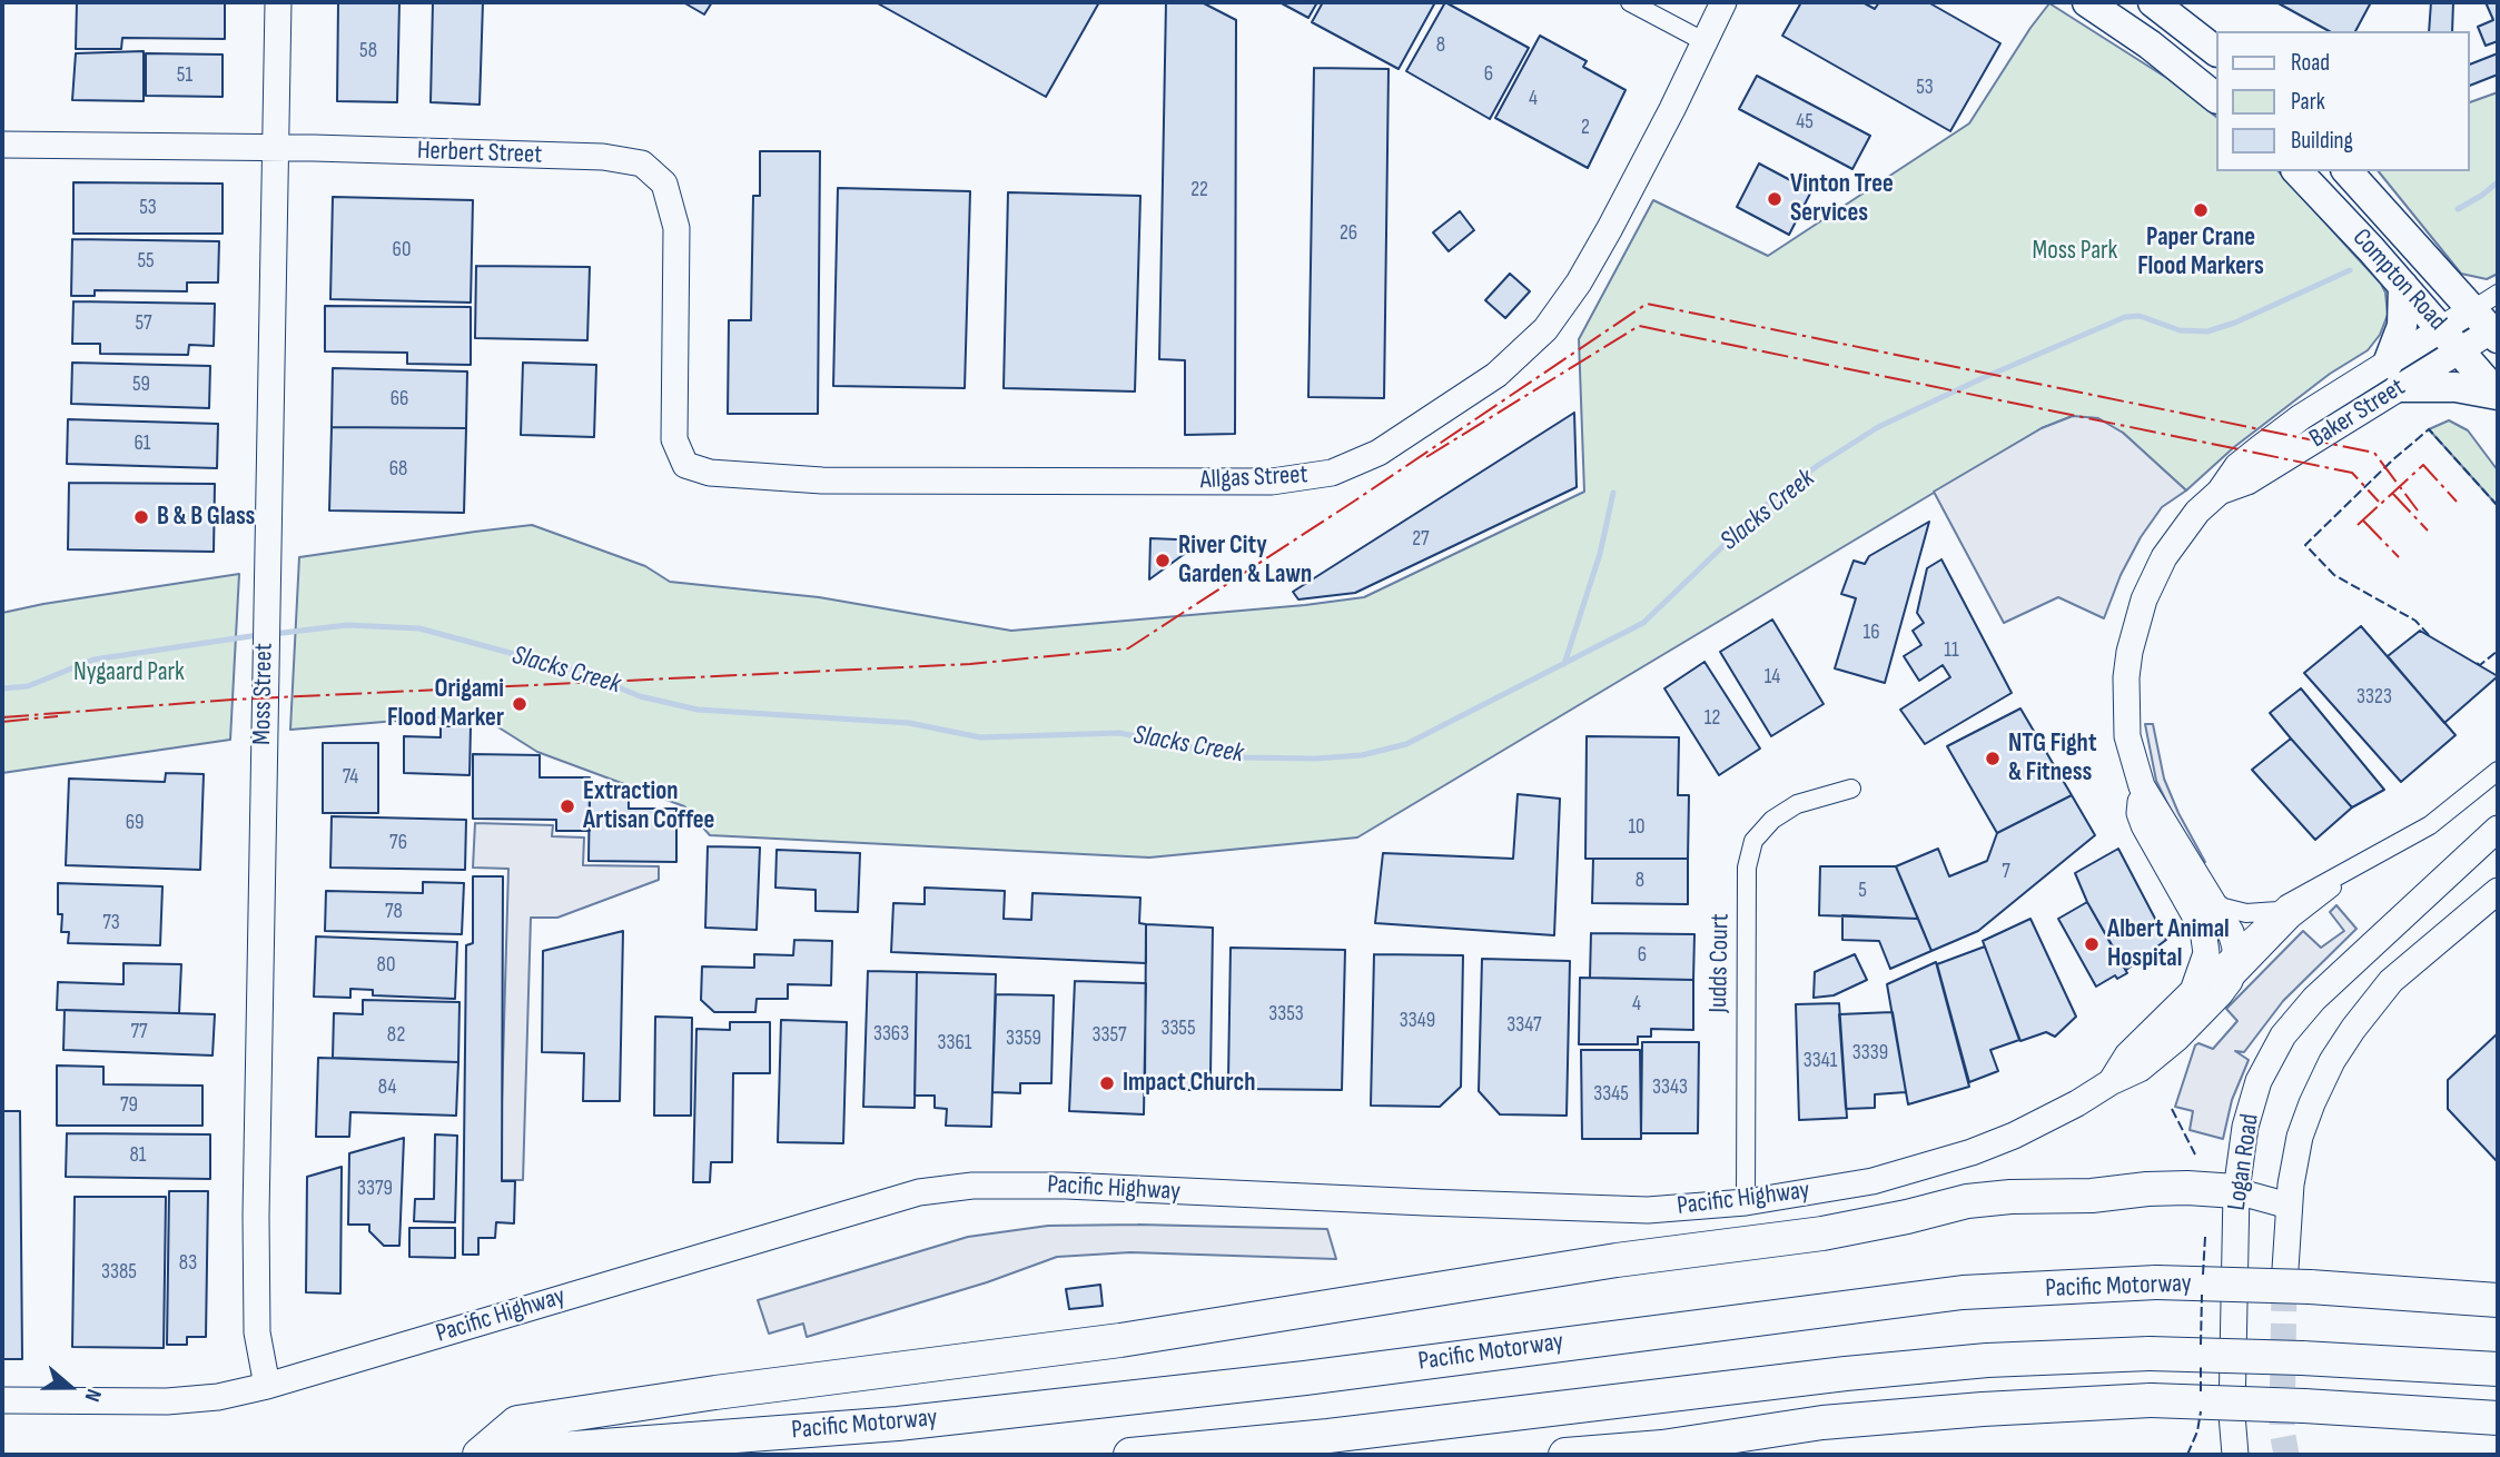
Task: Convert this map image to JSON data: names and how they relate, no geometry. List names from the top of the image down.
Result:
{
  "streets": {
    "highway": ["Pacific Motorway"],
    "main road": ["Compton Road"],
    "street": [
      "Herbert Street",
      "Baker Street",
      "Allgas Street",
      "Moss Street",
      "Judds Court",
      "Logan Road",
      "Pacific Highway"
    ]
  },
  "crossings": [
    ["Herbert Street", "Allgas Street"],
    ["Herbert Street", "Moss Street"],
    ["Compton Road", "Baker Street"],
    ["Baker Street", "Pacific Highway"],
    ["Moss Street", "Pacific Highway"],
    ["Judds Court", "Pacific Highway"],
    ["Logan Road", "Pacific Motorway"]
  ],
  "water": ["Slacks Creek"],
  "parks": ["Moss Park", "Nygaard Park"],
  "places": [
    "Vinton Tree Services",
    "Paper Crane Flood Markers",
    "B & B Glass",
    "River City Garden & Lawn",
    "Origami Flood Marker",
    "NTG Fight & Fitness",
    "Extraction Artisan Coffee",
    "Albert Animal Hospital",
    "Impact Church"
  ],
  "house_numbers": [
    "8",
    "58",
    "6",
    "51",
    "53",
    "4",
    "45",
    "2",
    "22",
    "53",
    "26",
    "60",
    "55",
    "57",
    "59",
    "66",
    "61",
    "68",
    "27",
    "16",
    "11",
    "14",
    "3323",
    "12",
    "74",
    "69",
    "10",
    "76",
    "7",
    "8",
    "5",
    "78",
    "73",
    "6",
    "80",
    "4",
    "3353",
    "3349",
    "3347",
    "3355",
    "77",
    "3363",
    "82",
    "3357",
    "3359",
    "3361",
    "3339",
    "3341",
    "84",
    "3343",
    "3345",
    "79",
    "81",
    "3379",
    "83",
    "3385"
  ],
  "legend": ["Road", "Park", "Building"],
  "north": "right"
}
